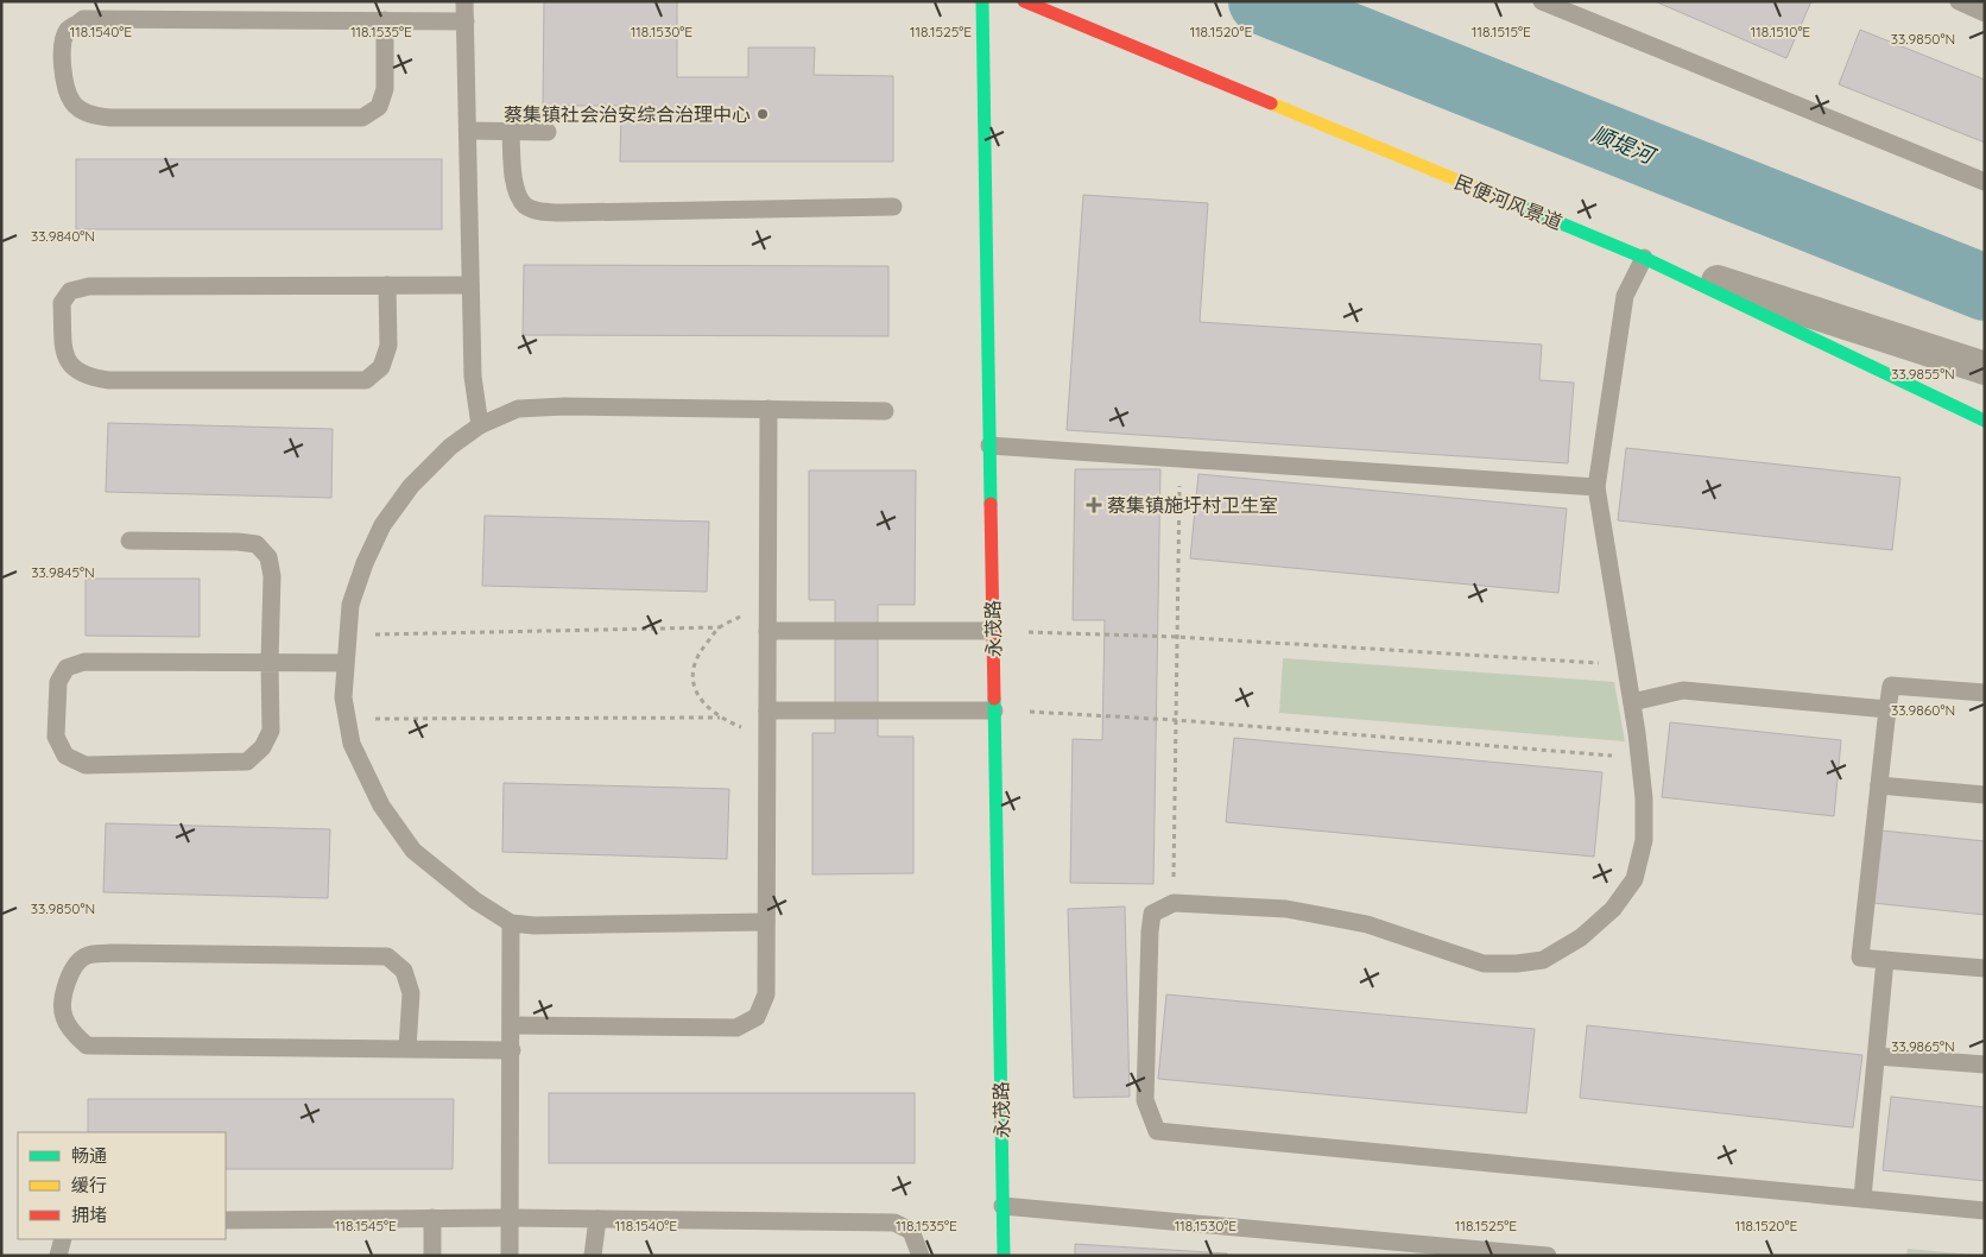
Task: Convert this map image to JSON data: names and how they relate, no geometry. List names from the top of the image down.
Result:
{
  "streets": {
    "street": ["民便河风景道", "永茂路"]
  },
  "water": ["顺堤河"],
  "places": {
    "other": ["蔡集镇社会治安综合治理中心"],
    "health": ["蔡集镇施圩村卫生室"]
  },
  "legend": ["畅通", "缓行", "拥堵"],
  "coordinates": [
    "118.1540°E",
    "118.1535°E",
    "118.1530°E",
    "118.1525°E",
    "118.1520°E",
    "118.1515°E",
    "118.1510°E",
    "33.9850°N",
    "33.9840°N",
    "33.9855°N",
    "33.9845°N",
    "33.9860°N",
    "33.9865°N",
    "118.1545°E"
  ]
}
